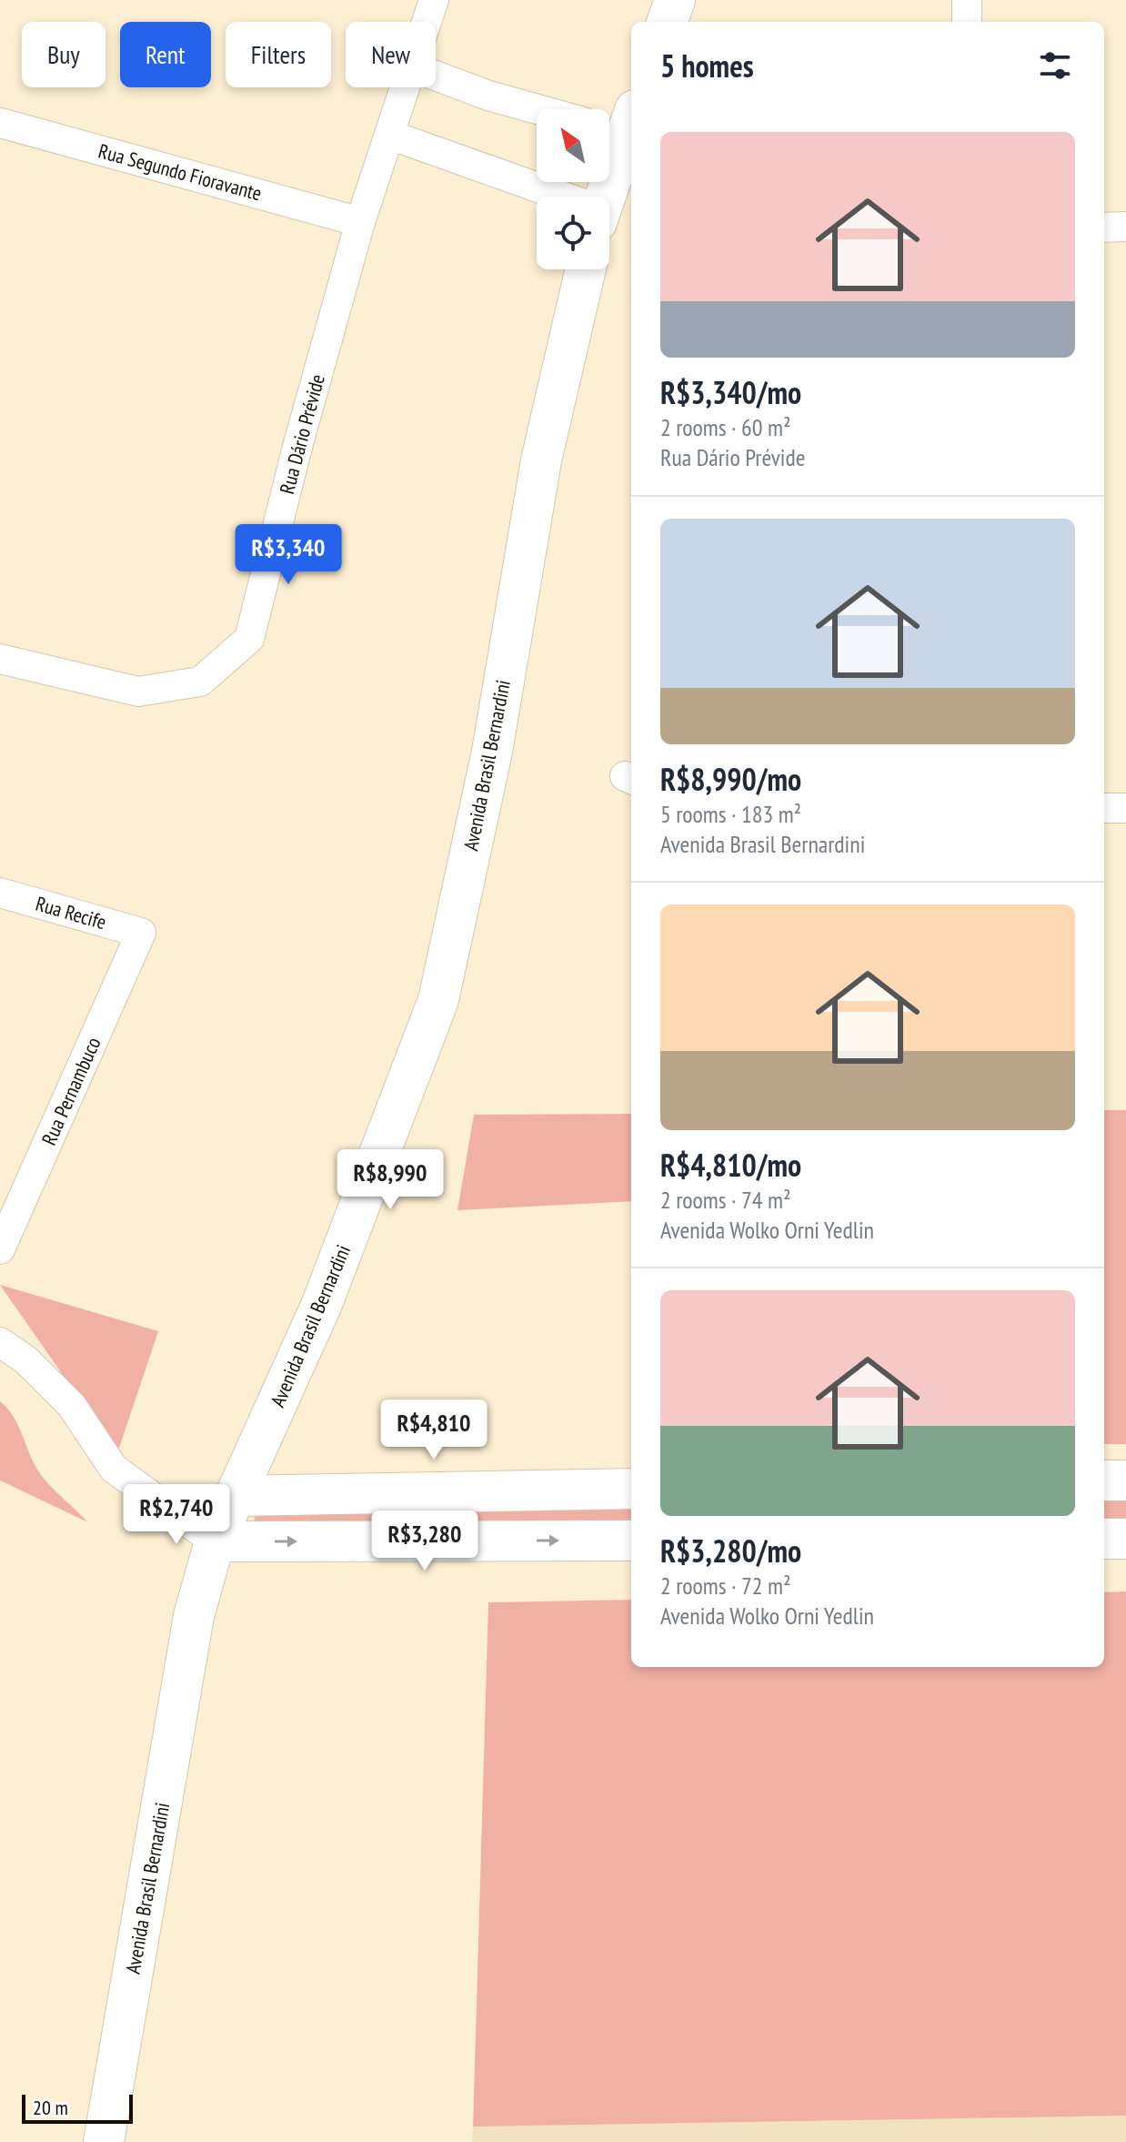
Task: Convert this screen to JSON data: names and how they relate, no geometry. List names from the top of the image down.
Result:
{
  "streets": {
    "street": [
      "Rua Segundo Fioravante",
      "Rua Dário Prévide",
      "Avenida Brasil Bernardini",
      "Rua Recife",
      "Rua Pernambuco"
    ]
  },
  "crossings": [
    ["Rua Segundo Fioravante", "Rua Dário Prévide"],
    ["Rua Recife", "Rua Pernambuco"]
  ],
  "scale_bar": "20 m",
  "north": "top left",
  "page": {
    "chip": [
      "Buy",
      "Rent",
      "Filters",
      "New"
    ],
    "heading": "5 homes",
    "list": [
      {
        "name": "R$3,340/mo",
        "note": "2 rooms · 60 m² · Rua Dário Prévide"
      },
      {
        "name": "R$8,990/mo",
        "note": "5 rooms · 183 m² · Avenida Brasil Bernardini"
      },
      {
        "name": "R$4,810/mo",
        "note": "2 rooms · 74 m² · Avenida Wolko Orni Yedlin"
      },
      {
        "name": "R$3,280/mo",
        "note": "2 rooms · 72 m² · Avenida Wolko Orni Yedlin"
      }
    ],
    "price": [
      "R$3,340",
      "R$8,990",
      "R$4,810",
      "R$2,740",
      "R$3,280"
    ],
    "scale": "20 m"
  }
}
